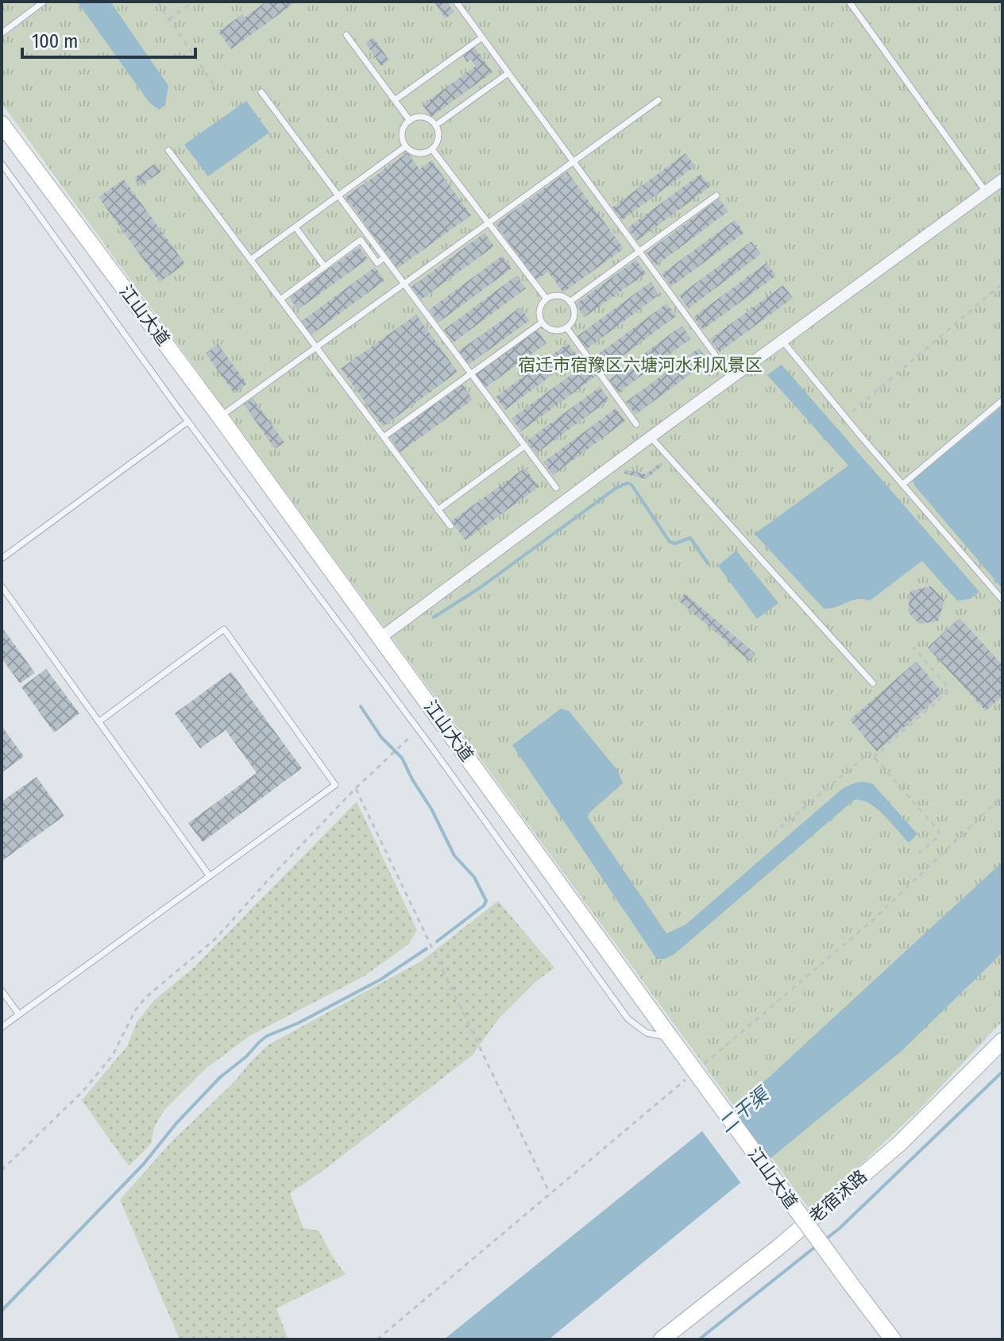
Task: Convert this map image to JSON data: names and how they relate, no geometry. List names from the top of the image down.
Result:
{
  "streets": {
    "main road": ["江山大道", "老宿沭路"]
  },
  "water": ["二干渠"],
  "parks": ["宿迁市宿豫区六塘河水利风景区"],
  "scale_bar": "100 m"
}
